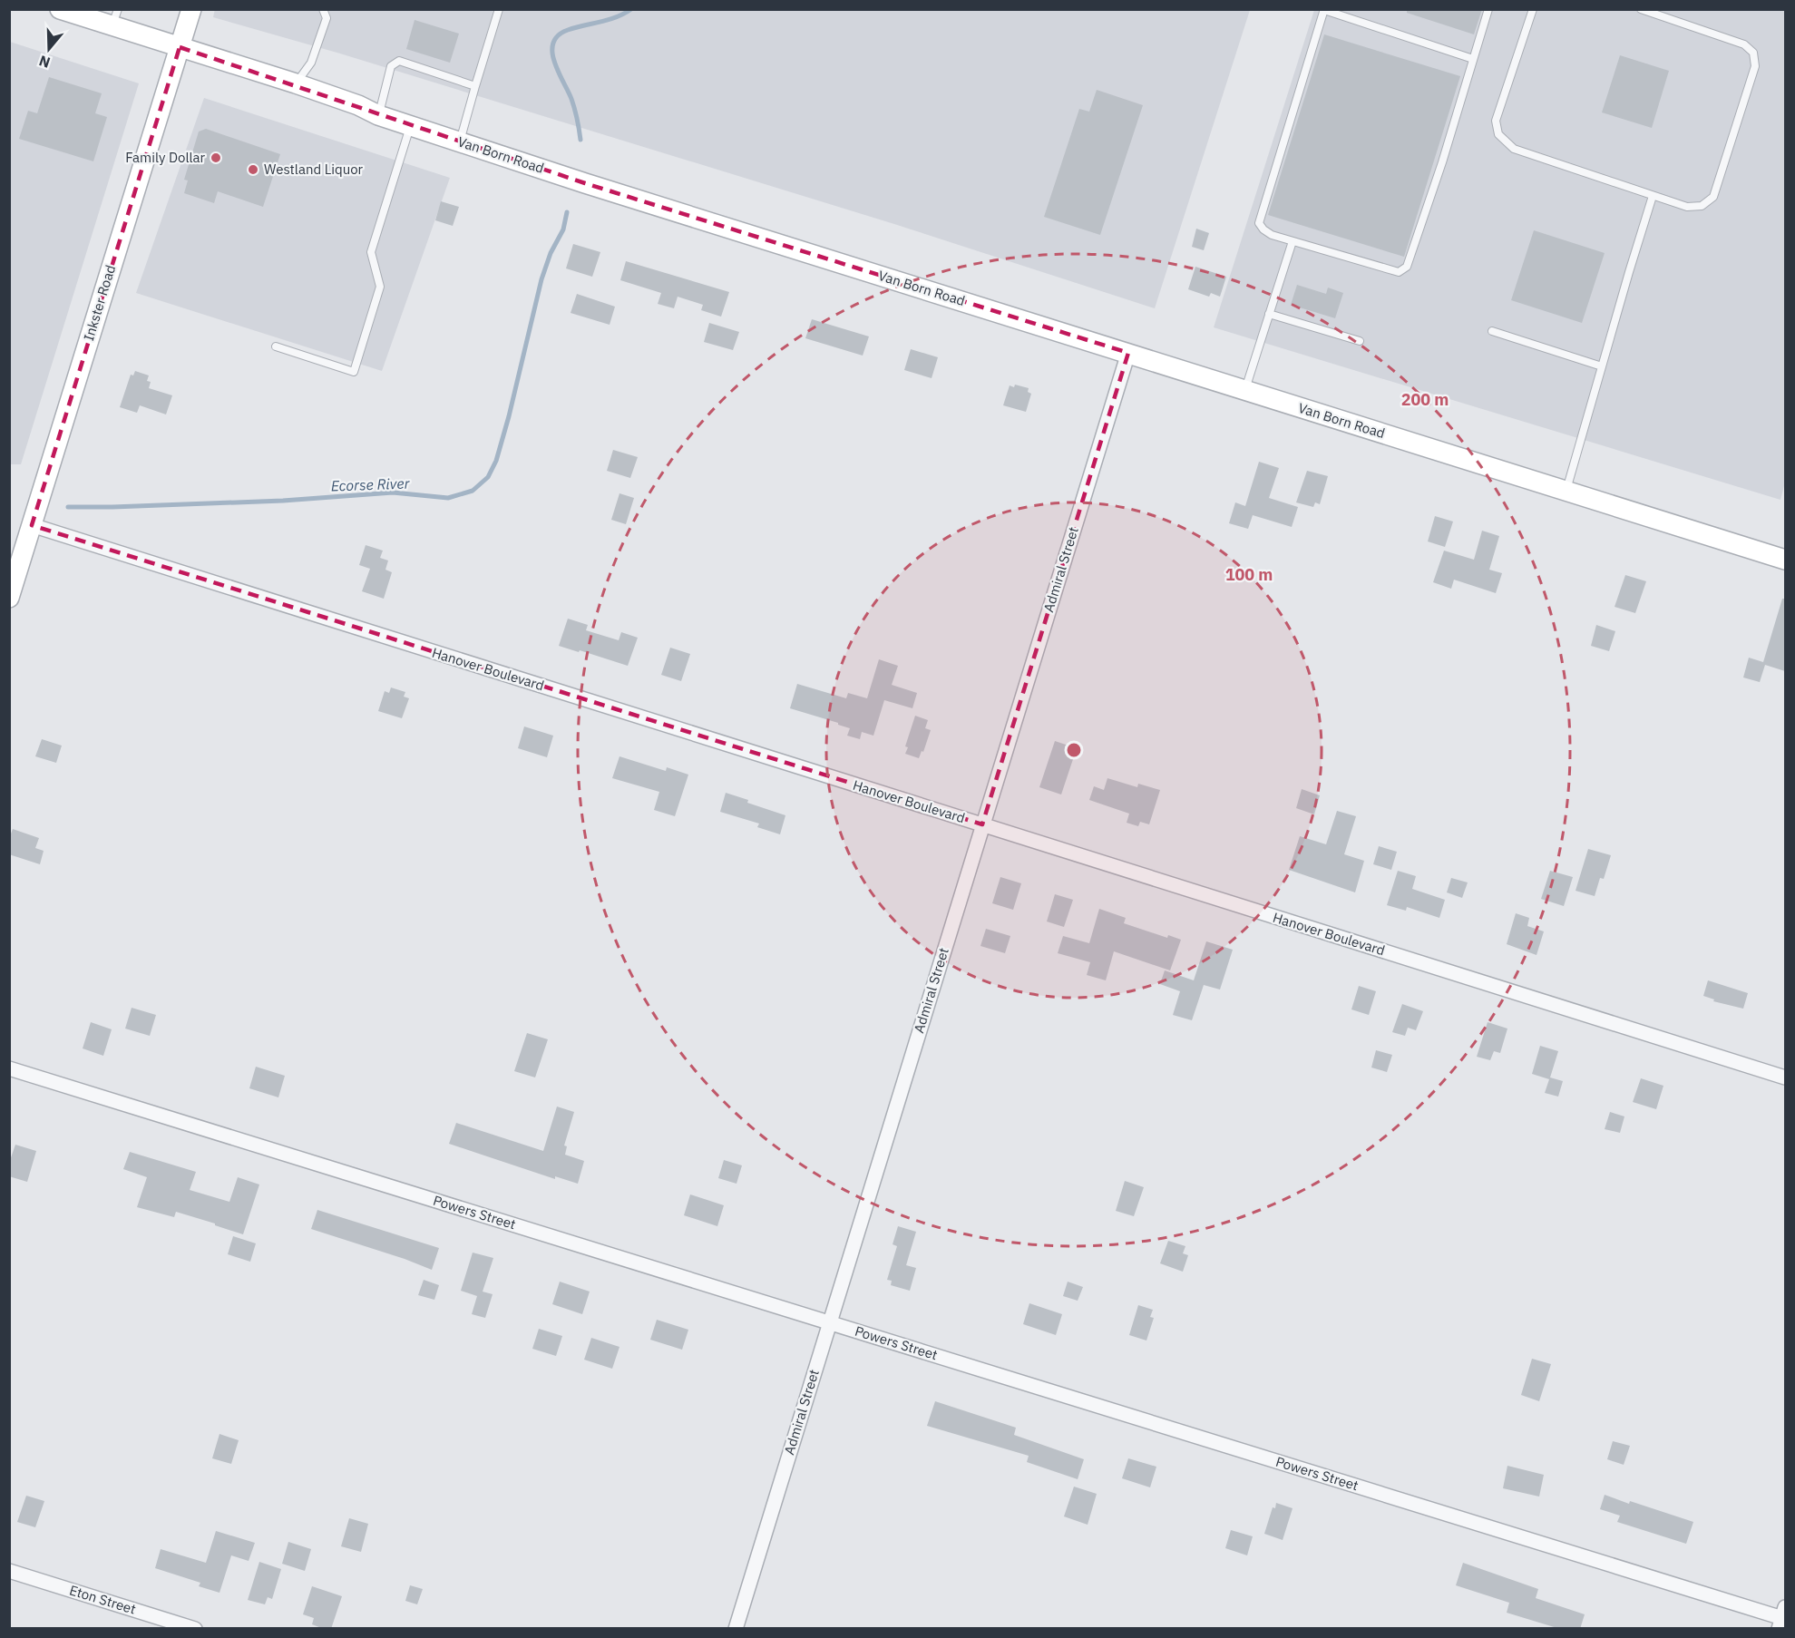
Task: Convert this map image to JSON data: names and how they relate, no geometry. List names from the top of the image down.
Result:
{
  "streets": {
    "main road": ["Van Born Road", "Inkster Road"],
    "street": [
      "Admiral Street",
      "Hanover Boulevard",
      "Powers Street",
      "Eton Street"
    ]
  },
  "crossings": [
    ["Van Born Road", "Inkster Road"],
    ["Van Born Road", "Admiral Street"],
    ["Inkster Road", "Hanover Boulevard"],
    ["Admiral Street", "Hanover Boulevard"],
    ["Admiral Street", "Powers Street"]
  ],
  "water": ["Ecorse River"],
  "places": ["Family Dollar", "Westland Liquor"],
  "north": "bottom",
  "rings": ["200 m", "100 m"]
}
